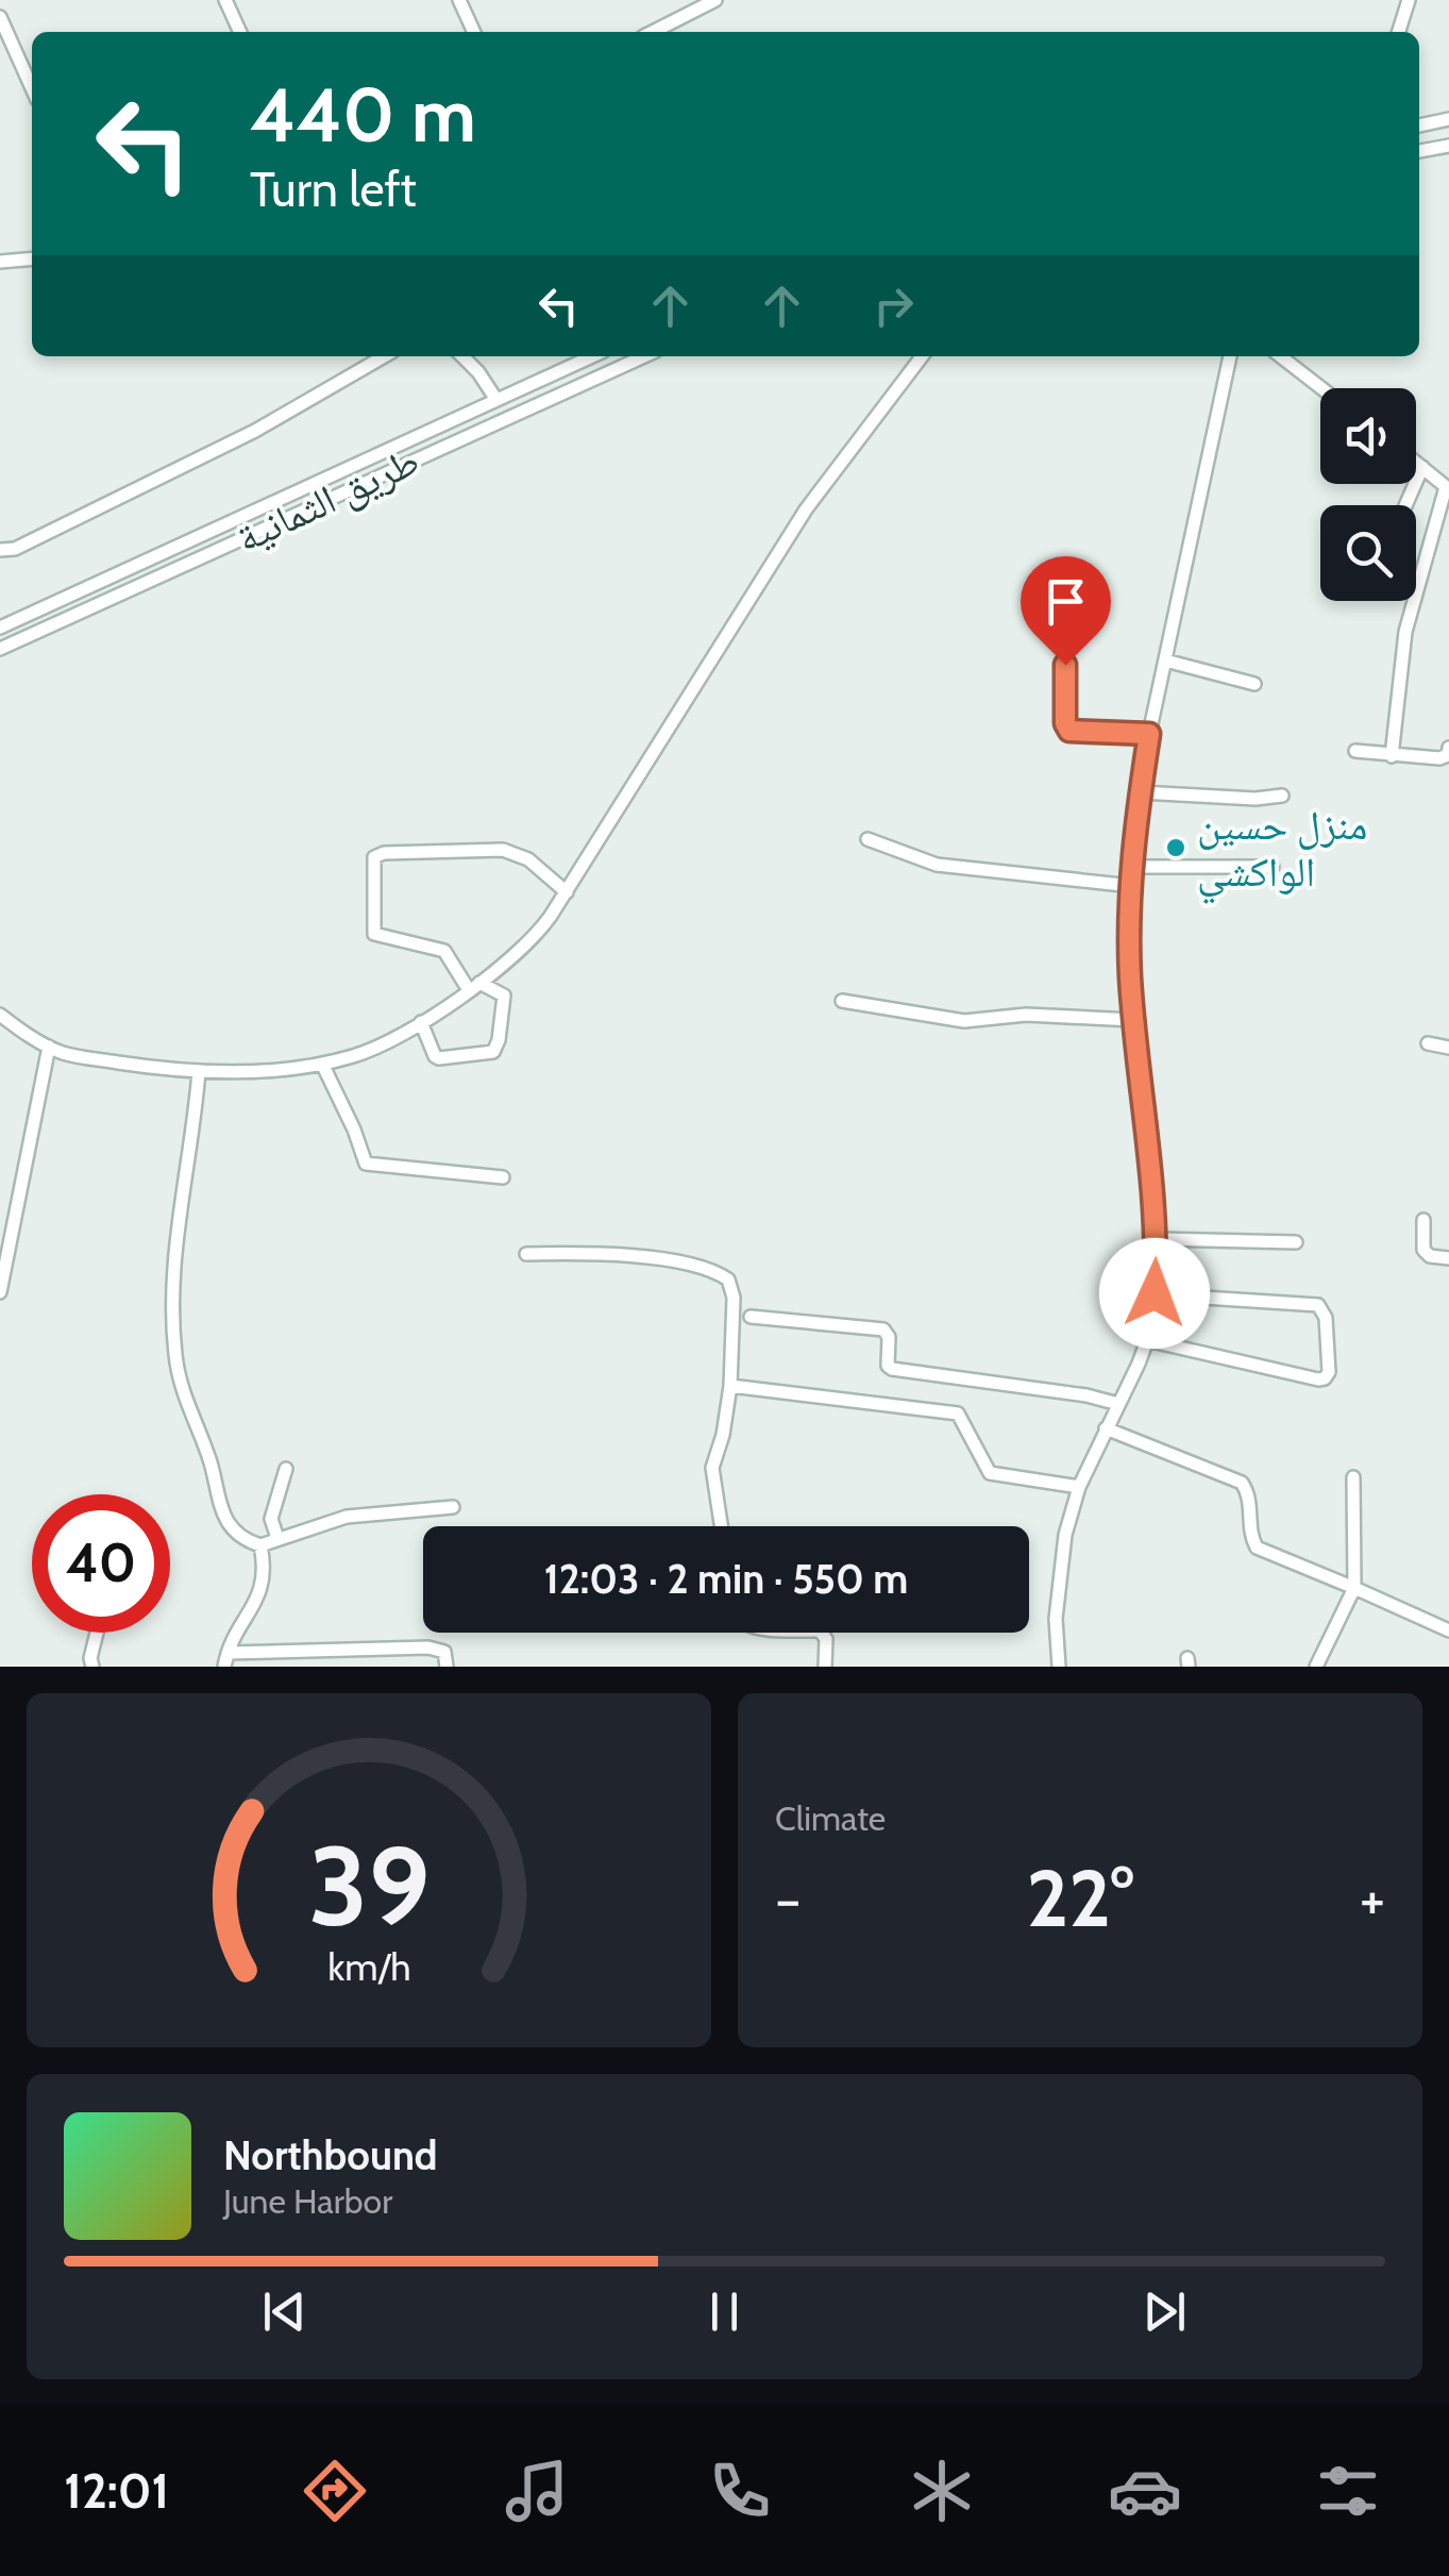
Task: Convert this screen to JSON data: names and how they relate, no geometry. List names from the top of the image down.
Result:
{
  "streets": {
    "street": ["طريق الثمانية"]
  },
  "places": ["منزل حسين الواكشي"],
  "page": {
    "turn": ["440 m", "Turn left"],
    "limit": "40",
    "trip": "12:03 · 2 min · 550 m",
    "tile": "Climate",
    "heat": ["−", "22°", "+"],
    "song": ["Northbound", "June Harbor"],
    "tabs": "12:01",
    "gauge": ["39", "km/h"]
  }
}
